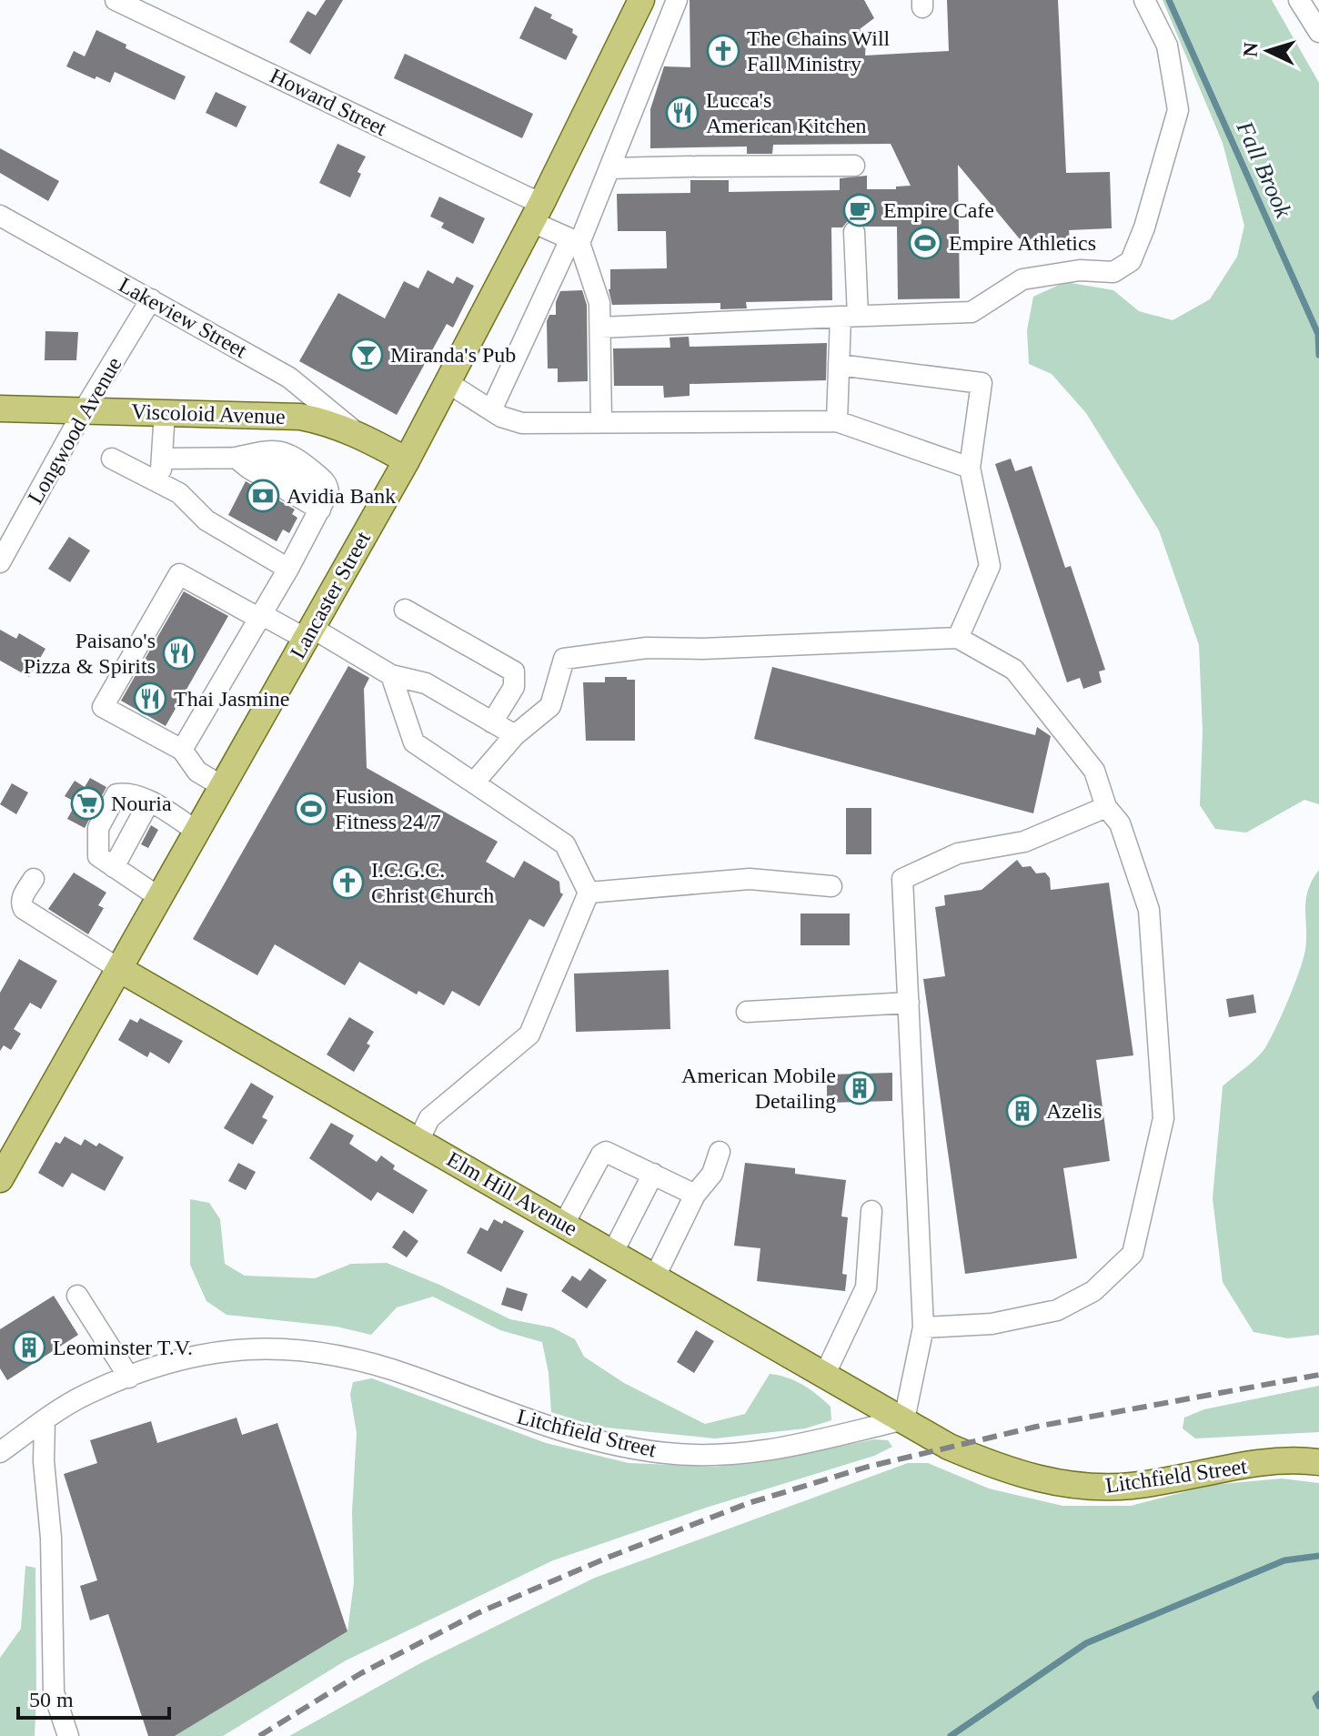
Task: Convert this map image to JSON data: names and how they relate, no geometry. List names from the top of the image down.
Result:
{
  "streets": {
    "main road": [
      "Viscoloid Avenue",
      "Lancaster Street",
      "Elm Hill Avenue",
      "Litchfield Street"
    ],
    "street": ["Howard Street", "Lakeview Street", "Longwood Avenue"]
  },
  "crossings": [
    ["Howard Street", "Lancaster Street"],
    ["Lakeview Street", "Viscoloid Avenue"],
    ["Lakeview Street", "Longwood Avenue"],
    ["Viscoloid Avenue", "Longwood Avenue"],
    ["Viscoloid Avenue", "Lancaster Street"],
    ["Lancaster Street", "Elm Hill Avenue"],
    ["Elm Hill Avenue", "Litchfield Street"]
  ],
  "water": ["Fall Brook"],
  "places": {
    "church": ["The Chains Will Fall Ministry", "I.C.G.C. Christ Church"],
    "restaurant": ["Lucca's American Kitchen", "Paisano's Pizza & Spirits", "Thai Jasmine"],
    "cafe": ["Empire Cafe"],
    "sports": ["Empire Athletics", "Fusion Fitness 24/7"],
    "bar": ["Miranda's Pub"],
    "bank": ["Avidia Bank"],
    "supermarket": ["Nouria"],
    "building": ["American Mobile Detailing", "Azelis", "Leominster T.V."]
  },
  "scale_bar": "50 m",
  "north": "left"
}
